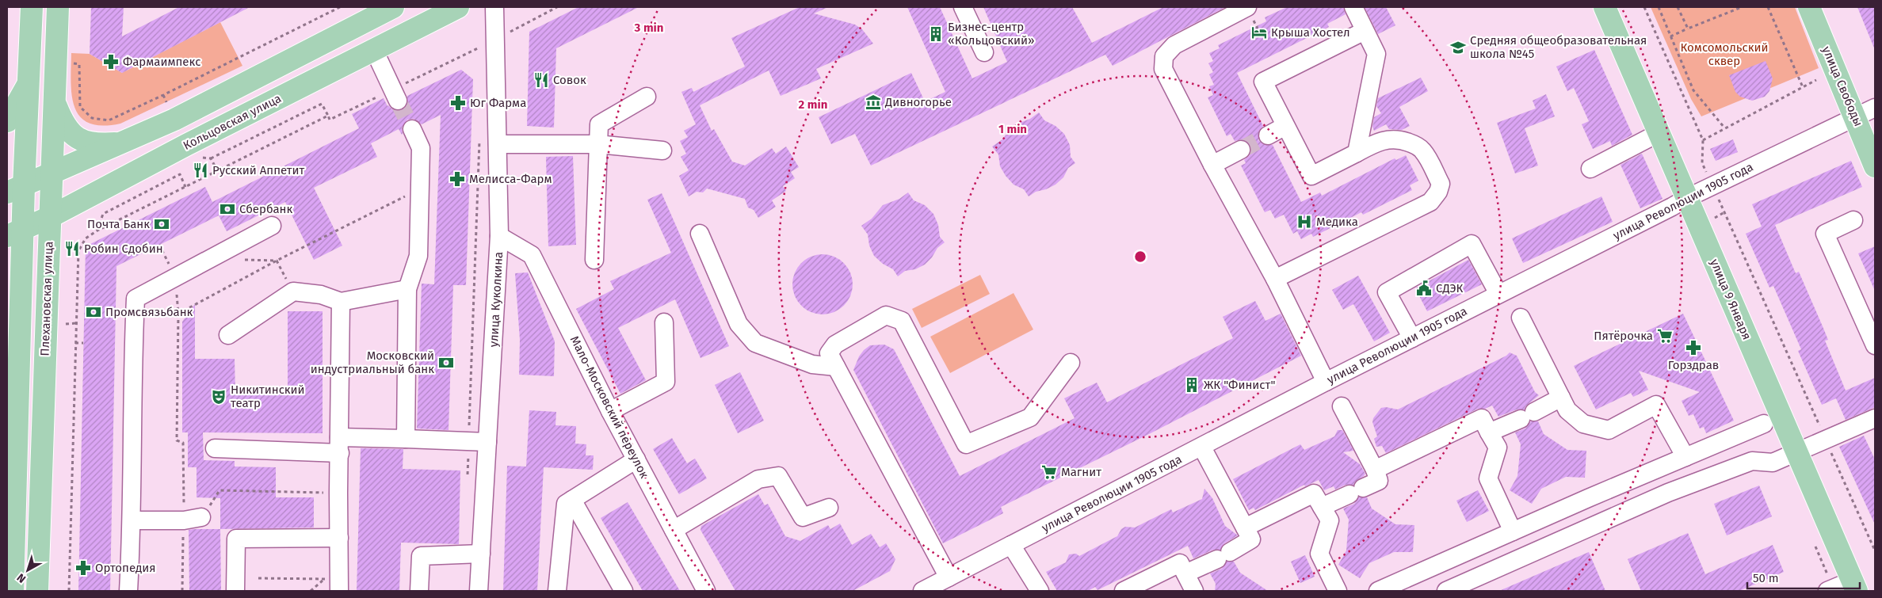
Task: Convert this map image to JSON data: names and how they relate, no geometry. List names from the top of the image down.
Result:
{
  "streets": {
    "main road": [
      "улица Свободы",
      "Кольцовская улица",
      "Плехановская улица",
      "улица 9 Января"
    ],
    "street": ["улица Революции 1905 года", "улица Куколкина", "Мало-Московский переулок"]
  },
  "crossings": [
    ["улица Свободы", "улица Революции 1905 года"],
    ["Кольцовская улица", "Плехановская улица"],
    ["улица Революции 1905 года", "улица 9 Января"],
    ["улица Куколкина", "Мало-Московский переулок"]
  ],
  "parks": ["Комсомольский сквер"],
  "places": {
    "hotel": ["Крыша Хостел"],
    "building": ["Бизнес-центр «Кольцовский»", "ЖК \"Финист\""],
    "school or university": ["Средняя общеобразовательная школа №45"],
    "pharmacy": [
      "Фармаимпекс",
      "Юг Фарма",
      "Мелисса-Фарм",
      "Горздрав",
      "Ортопедия"
    ],
    "restaurant": ["Совок", "Русский Аппетит", "Робин Сдобин"],
    "museum": ["Дивногорье"],
    "bank": [
      "Сбербанк",
      "Почта Банк",
      "Промсвязьбанк",
      "Московский индустриальный банк"
    ],
    "hospital": ["Медика"],
    "public building": ["СДЭК"],
    "supermarket": ["Пятёрочка", "Магнит"],
    "theatre": ["Никитинский театр"]
  },
  "scale_bar": "50 m",
  "north": "bottom left",
  "rings": ["3 min", "2 min", "1 min"]
}
